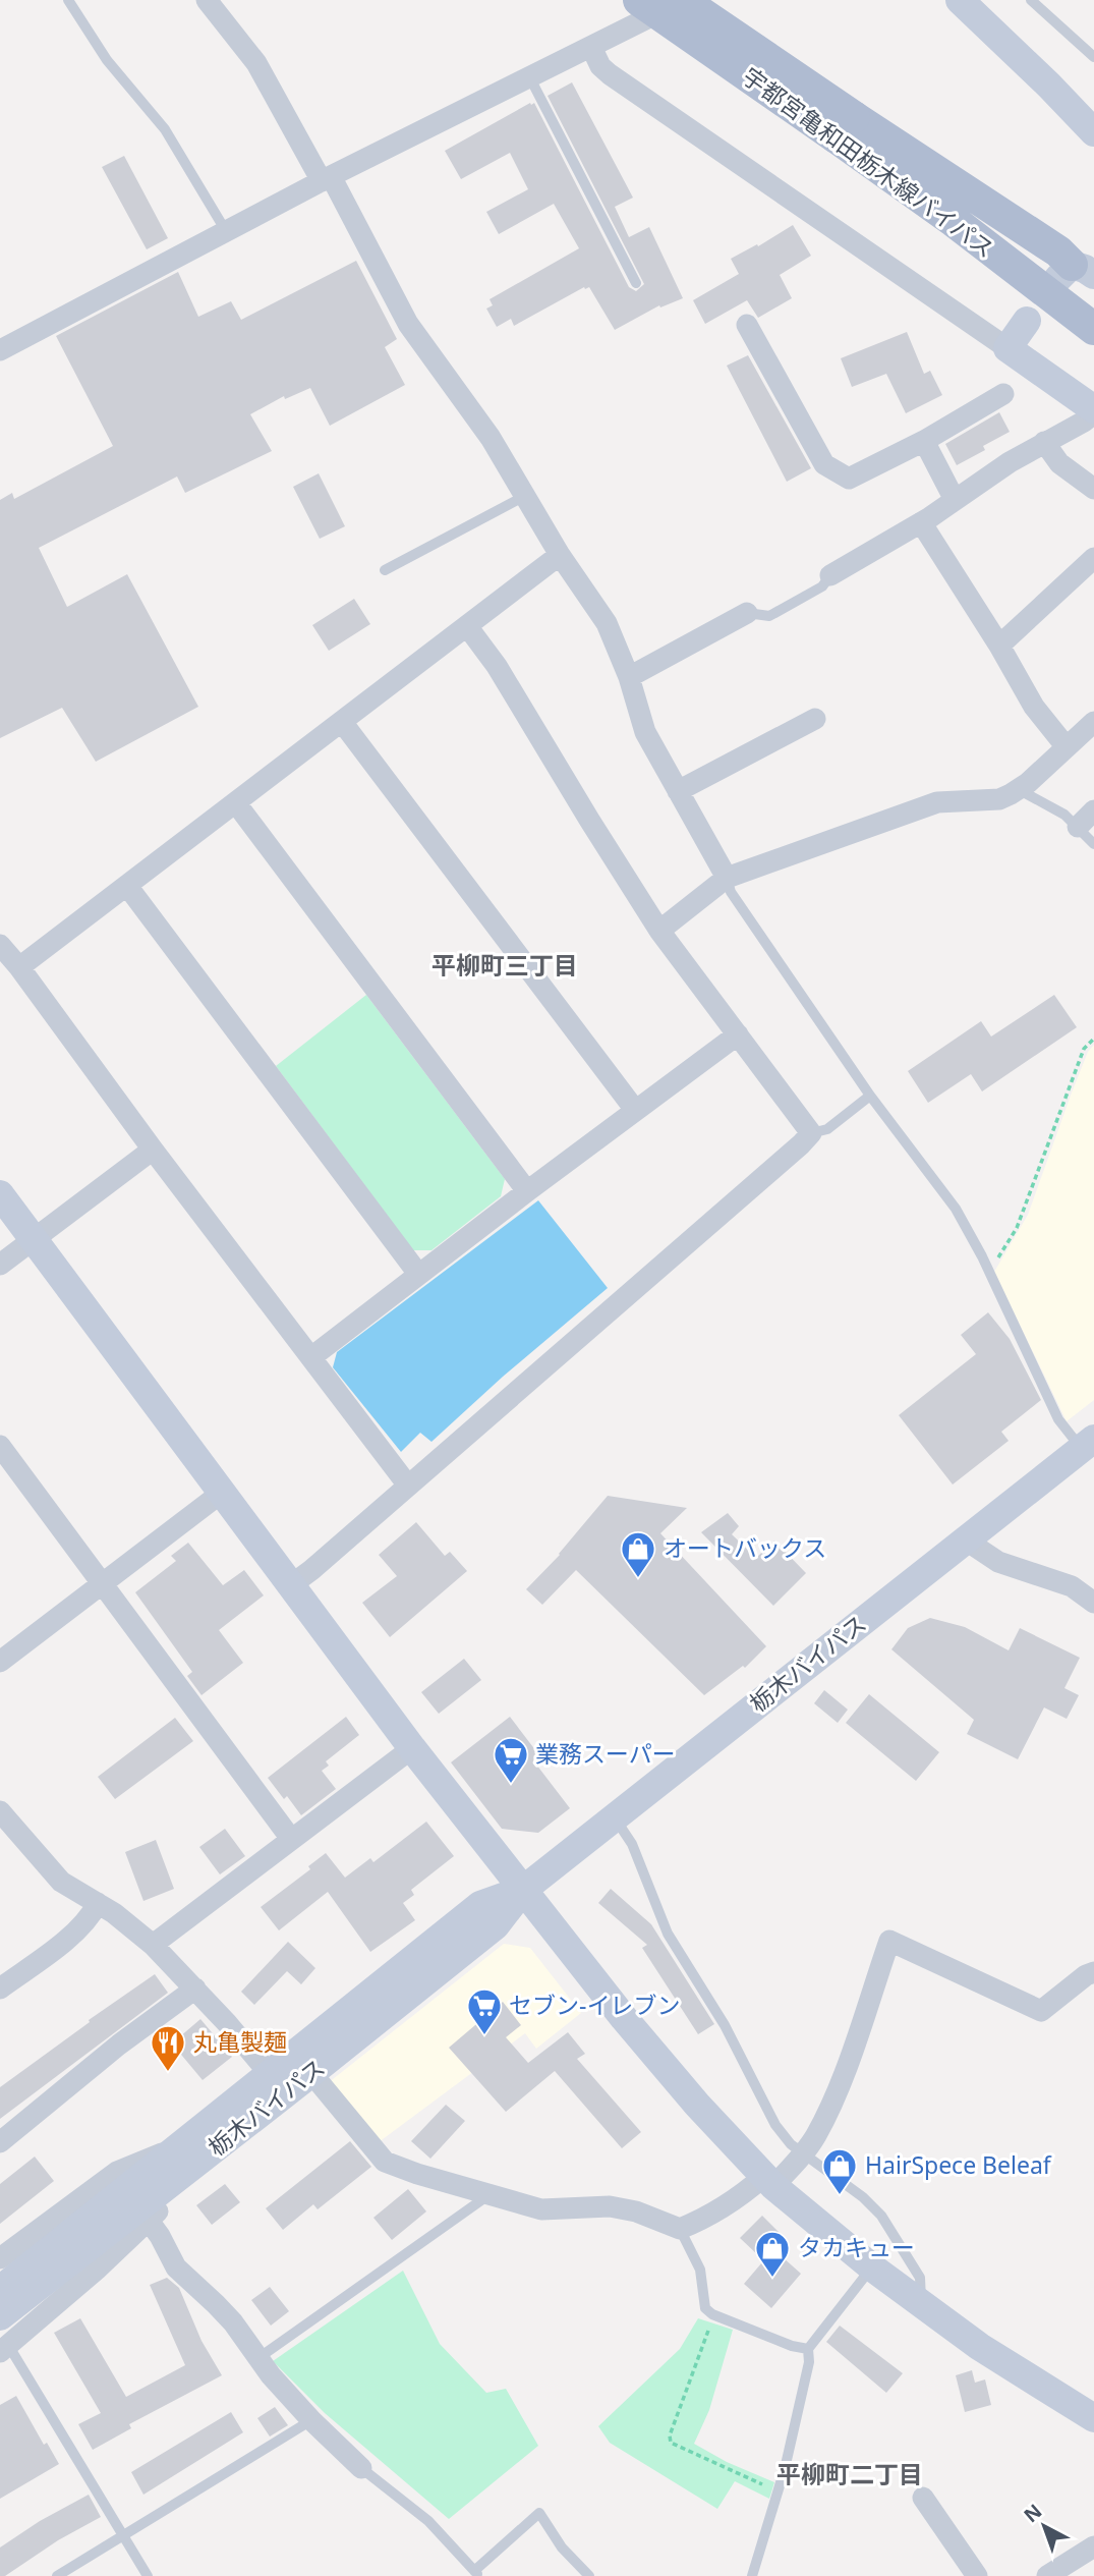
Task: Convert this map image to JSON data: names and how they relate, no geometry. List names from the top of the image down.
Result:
{
  "streets": {
    "main road": ["宇都宮亀和田栃木線バイパス", "栃木バイパス"]
  },
  "districts": ["平柳町三丁目", "平柳町二丁目"],
  "places": {
    "shop": ["オートバックス", "HairSpece Beleaf", "タカキュー"],
    "supermarket": ["業務スーパー", "セブン-イレブン"],
    "restaurant": ["丸亀製麺"]
  },
  "north": "top left"
}
